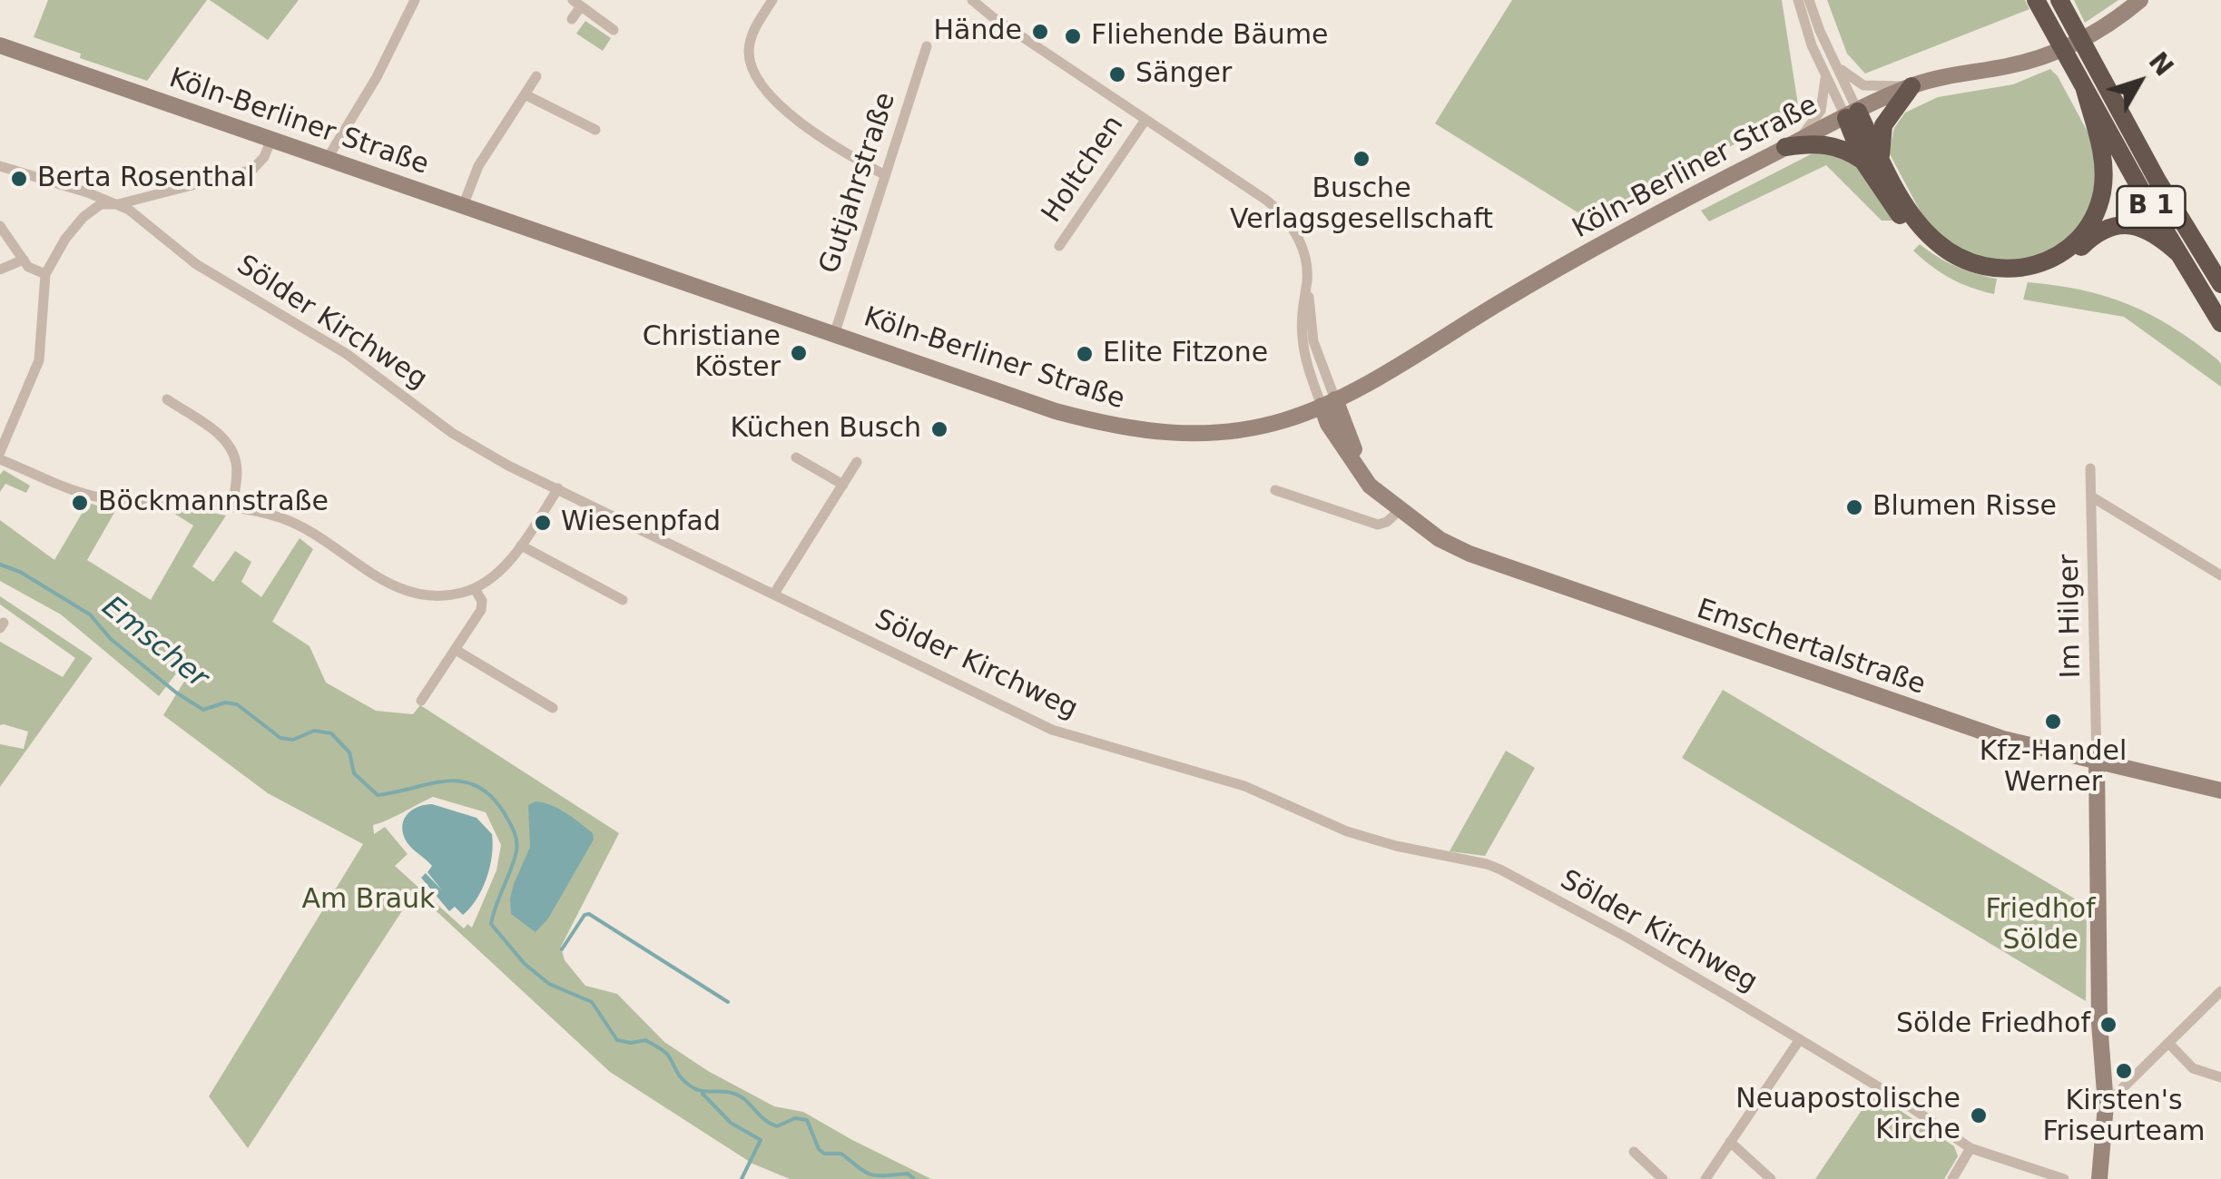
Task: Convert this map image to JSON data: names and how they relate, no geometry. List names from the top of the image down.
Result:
{
  "streets": {
    "highway": ["B 1"],
    "main road": ["Köln-Berliner Straße", "Emschertalstraße"],
    "street": [
      "Holtchen",
      "Gutjahrstraße",
      "Sölder Kirchweg",
      "Im Hilger"
    ]
  },
  "crossings": [
    ["Köln-Berliner Straße", "Gutjahrstraße"],
    ["Köln-Berliner Straße", "Emschertalstraße"],
    ["Im Hilger", "Emschertalstraße"]
  ],
  "water": ["Emscher"],
  "parks": ["Am Brauk", "Friedhof Sölde"],
  "places": [
    "Hände",
    "Fliehende Bäume",
    "Sänger",
    "Busche Verlagsgesellschaft",
    "Berta Rosenthal",
    "Christiane Köster",
    "Elite Fitzone",
    "Küchen Busch",
    "Böckmannstraße",
    "Blumen Risse",
    "Wiesenpfad",
    "Kfz-Handel Werner",
    "Sölde Friedhof",
    "Kirsten's Friseurteam",
    "Neuapostolische Kirche"
  ],
  "north": "top right"
}
